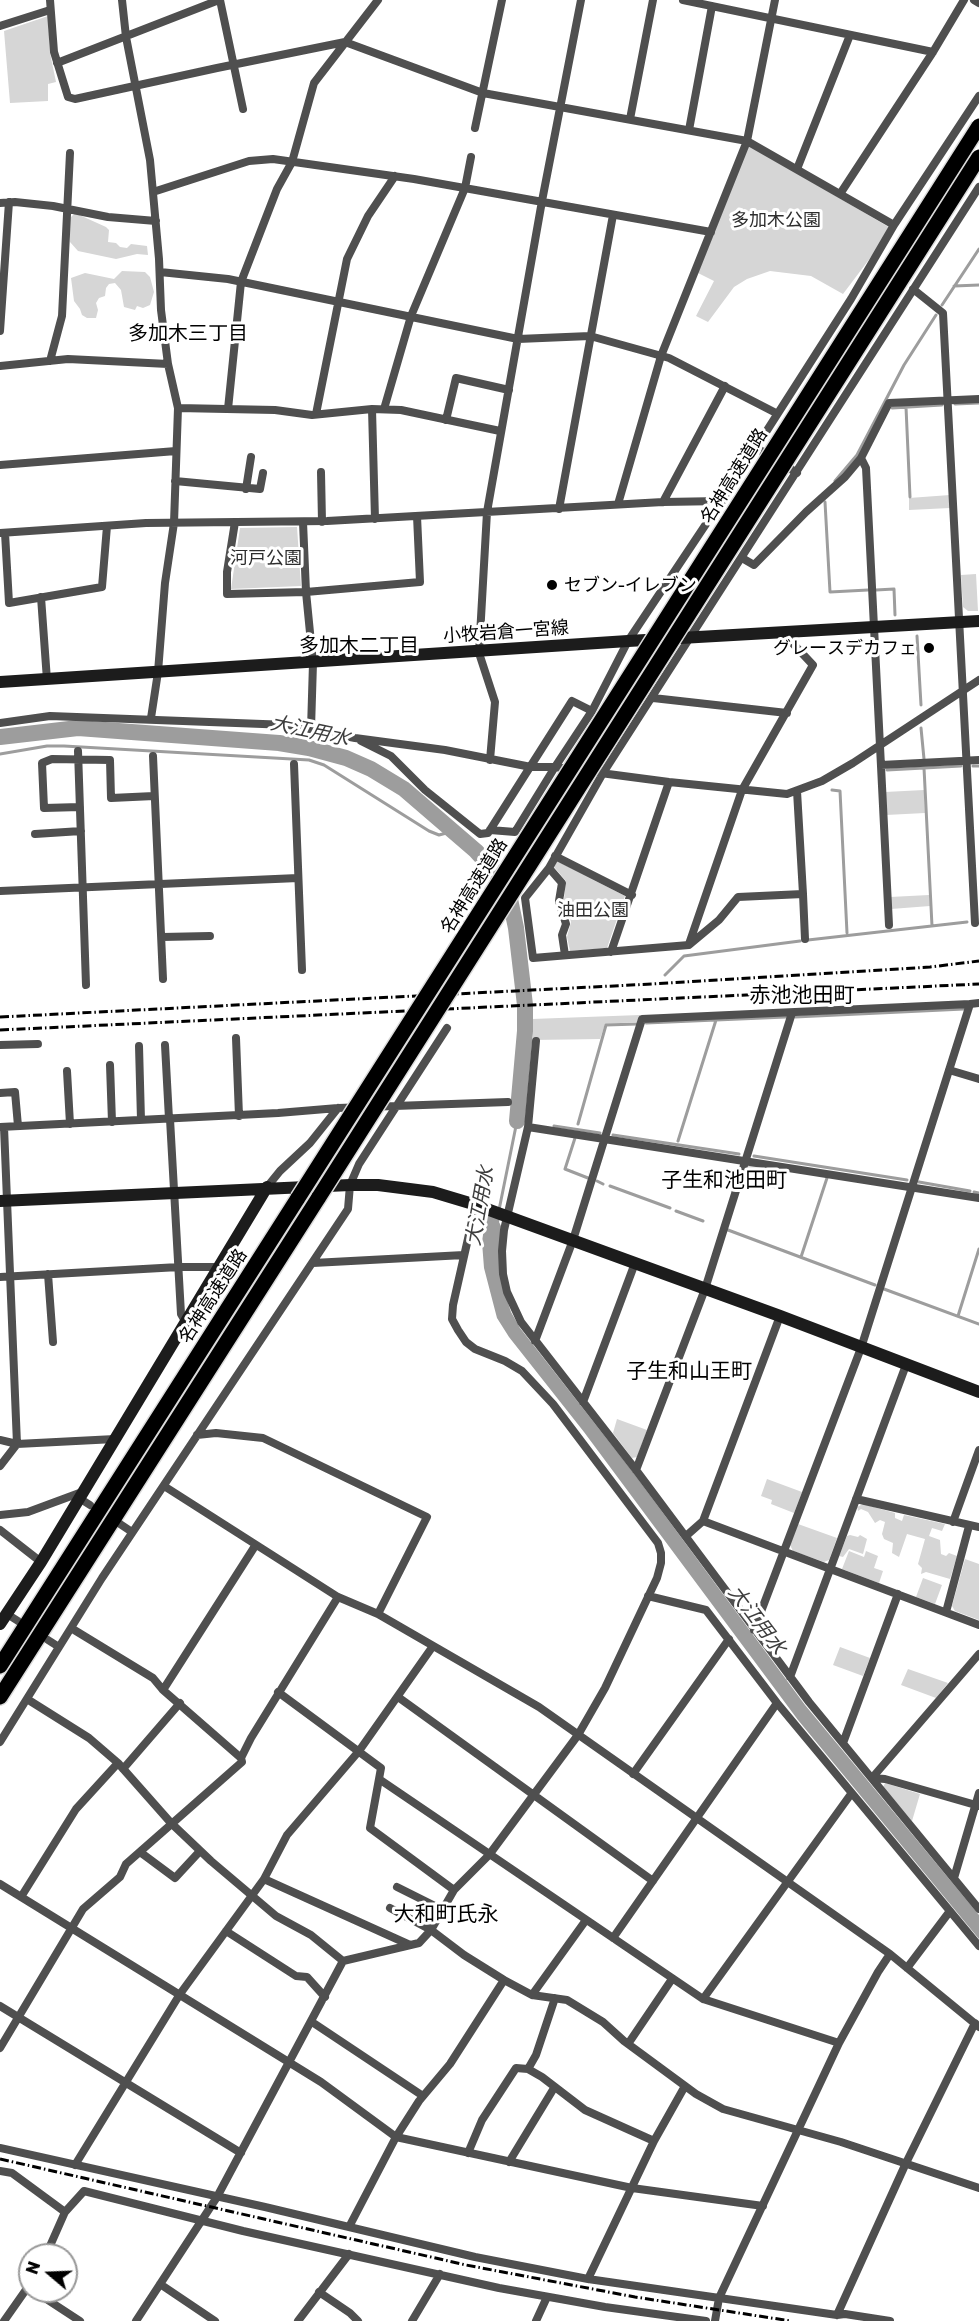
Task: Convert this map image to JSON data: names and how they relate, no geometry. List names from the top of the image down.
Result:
{
  "streets": {
    "highway": ["名神高速道路"],
    "street": ["小牧岩倉一宮線"]
  },
  "districts": [
    "多加木三丁目",
    "多加木二丁目",
    "赤池池田町",
    "子生和池田町",
    "子生和山王町",
    "大和町氏永"
  ],
  "water": ["大江用水"],
  "parks": ["多加木公園", "河戸公園", "油田公園"],
  "places": ["セブン-イレブン", "グレースデカフェ"],
  "north": "left"
}
